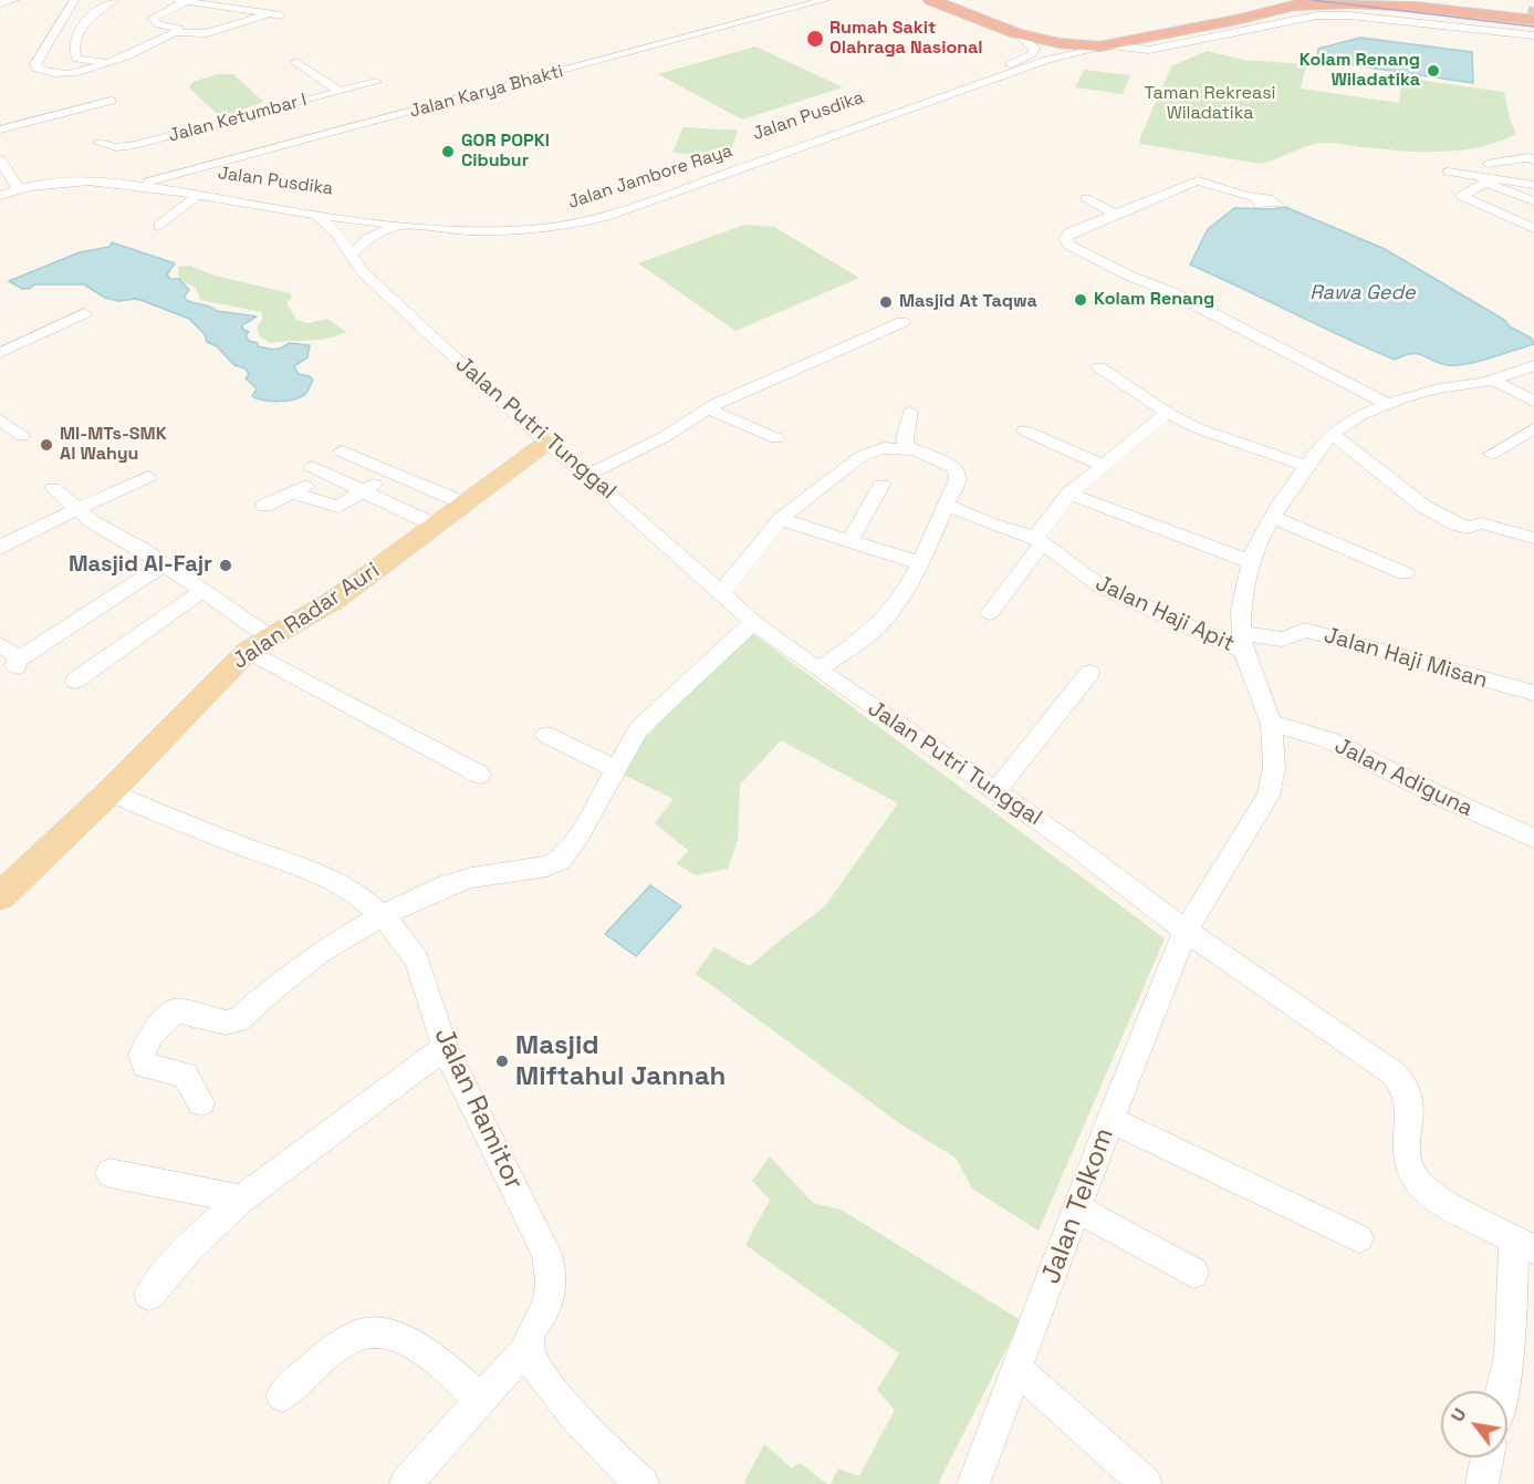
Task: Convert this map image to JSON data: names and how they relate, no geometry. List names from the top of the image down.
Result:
{
  "streets": {
    "highway": ["Jalan Jambore Raya"],
    "main road": ["Jalan Radar Auri"],
    "street": [
      "Jalan Karya Bhakti",
      "Jalan Pusdika",
      "Jalan Ketumbar I",
      "Jalan Putri Tunggal",
      "Jalan Haji Apit",
      "Jalan Haji Misan",
      "Jalan Adiguna",
      "Jalan Ramitor",
      "Jalan Telkom"
    ]
  },
  "crossings": [
    ["Jalan Karya Bhakti", "Jalan Pusdika"],
    ["Jalan Pusdika", "Jalan Jambore Raya"],
    ["Jalan Jambore Raya", "Jalan Putri Tunggal"],
    ["Jalan Putri Tunggal", "Jalan Radar Auri"],
    ["Jalan Putri Tunggal", "Jalan Telkom"],
    ["Jalan Haji Apit", "Jalan Haji Misan"],
    ["Jalan Haji Apit", "Jalan Telkom"],
    ["Jalan Radar Auri", "Jalan Ramitor"],
    ["Jalan Haji Misan", "Jalan Telkom"],
    ["Jalan Adiguna", "Jalan Telkom"]
  ],
  "water": ["Rawa Gede"],
  "parks": ["Taman Rekreasi Wiladatika"],
  "places": [
    "Rumah Sakit Olahraga Nasional",
    "Kolam Renang Wiladatika",
    "GOR POPKI Cibubur",
    "Kolam Renang",
    "Masjid At Taqwa",
    "MI-MTs-SMK Al Wahyu",
    "Masjid Al-Fajr",
    "Masjid Miftahul Jannah"
  ],
  "north": "top left"
}
